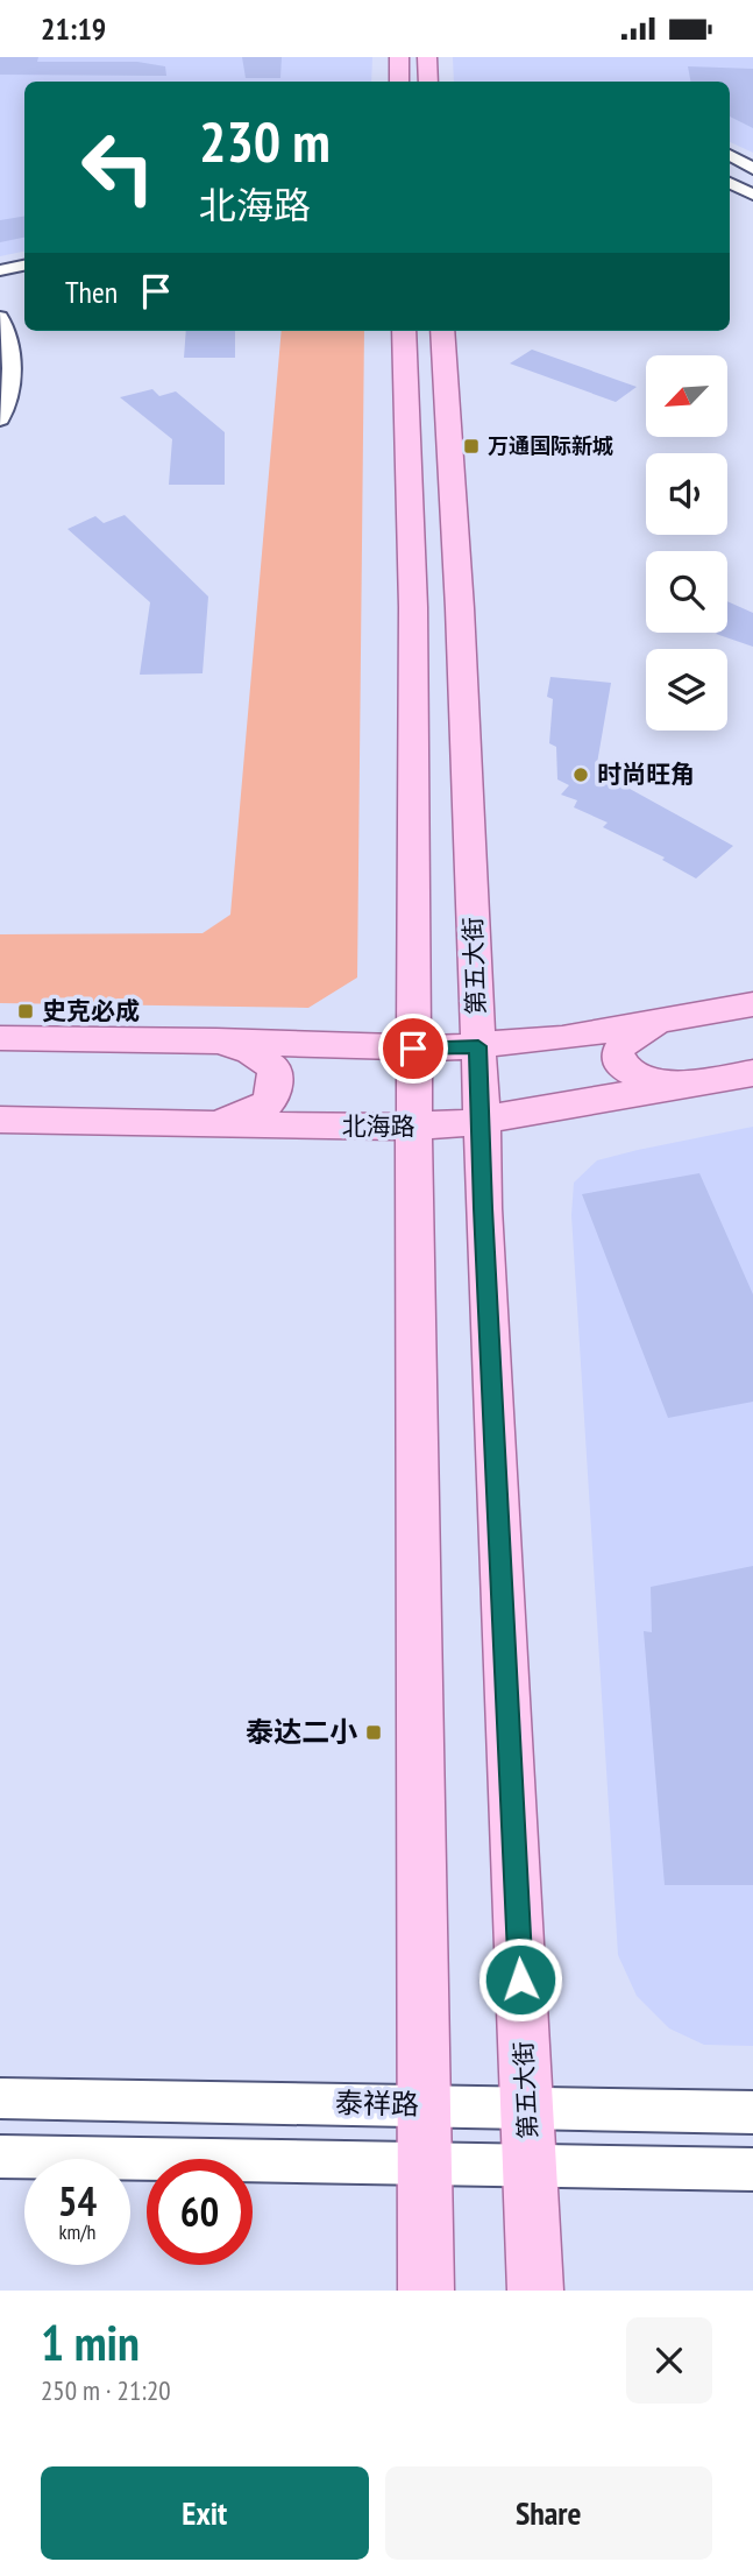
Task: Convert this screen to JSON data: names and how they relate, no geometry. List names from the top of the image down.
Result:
{
  "streets": {
    "main road": ["第五大街", "北海路"],
    "street": ["泰祥路"]
  },
  "crossings": [
    ["第五大街", "北海路"],
    ["第五大街", "泰祥路"]
  ],
  "places": {
    "transit": ["万通国际新城", "史克必成", "泰达二小"],
    "other": ["时尚旺角"]
  },
  "north": "bottom left",
  "page": {
    "status": "21:19",
    "turn": ["230 m", "北海路"],
    "then": "Then",
    "speed": "54 km/h",
    "limit": "60",
    "heading": ["1 min", "250 m · 21:20"],
    "buttons": ["Exit", "Share"]
  }
}
